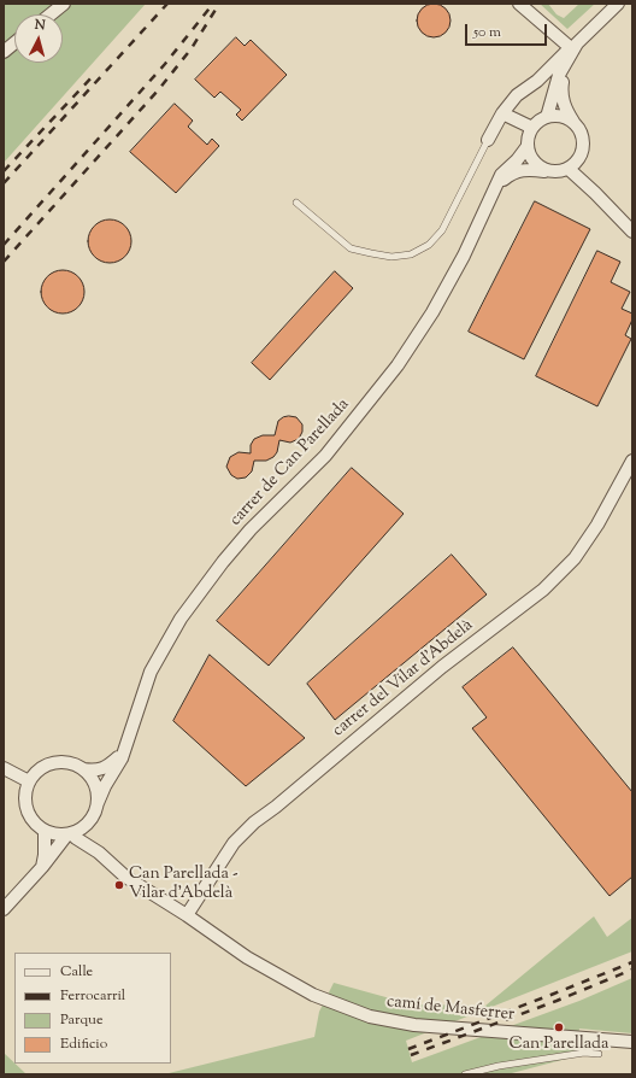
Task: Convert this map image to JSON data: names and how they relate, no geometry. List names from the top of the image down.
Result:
{
  "streets": {
    "street": ["carrer de Can Parellada", "carrer del Vilar d'Abdelà", "camí de Masferrer"]
  },
  "crossings": [
    ["carrer de Can Parellada", "camí de Masferrer"],
    ["carrer del Vilar d'Abdelà", "camí de Masferrer"]
  ],
  "places": ["Can Parellada - Vilar d'Abdelà", "Can Parellada"],
  "legend": [
    "Calle",
    "Ferrocarril",
    "Parque",
    "Edificio"
  ],
  "scale_bar": "50 m",
  "north": "top"
}
